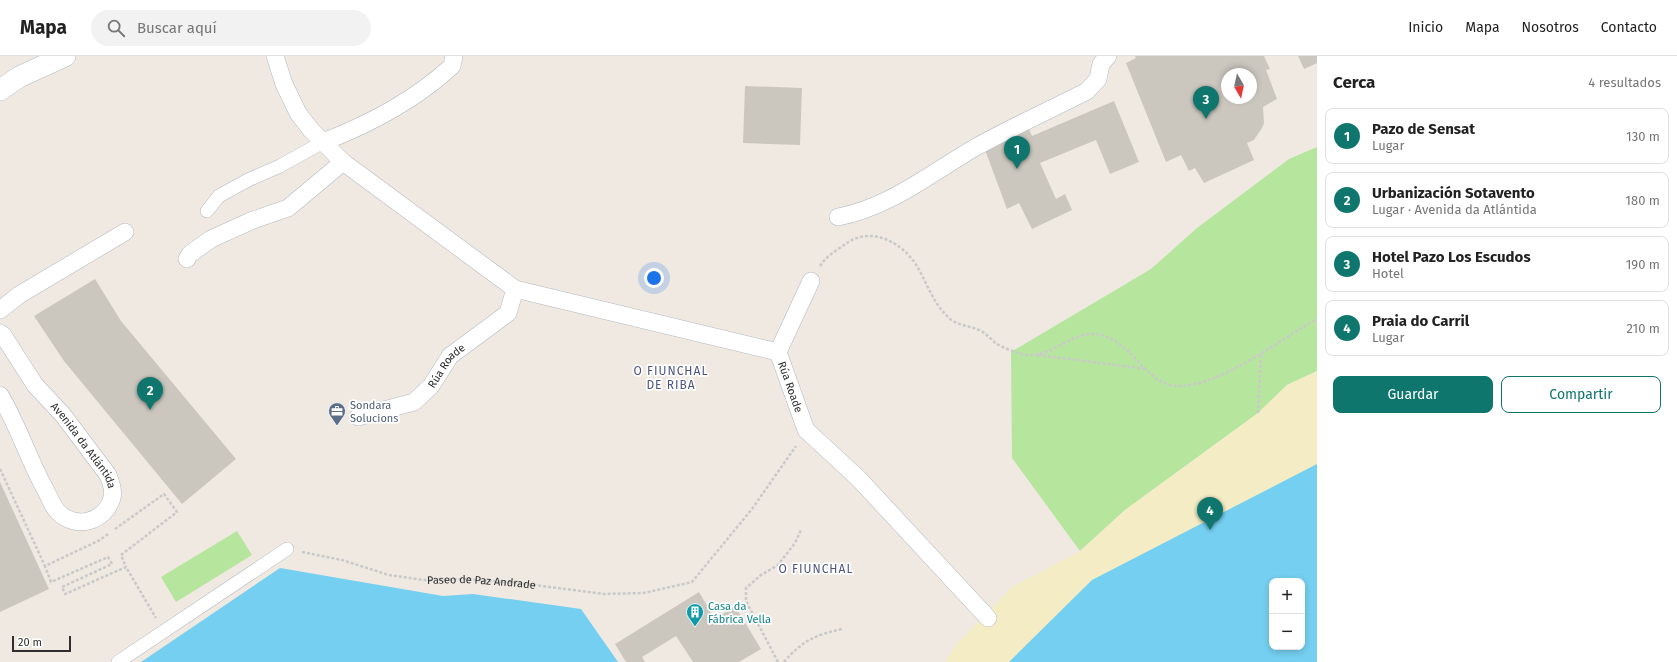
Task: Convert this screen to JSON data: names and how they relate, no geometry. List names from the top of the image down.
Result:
{
  "streets": {
    "street": ["Rúa Roade", "Avenida da Atlántida"],
    "path": ["Paseo de Paz Andrade"]
  },
  "crossings": [
    ["Rúa Roade", "Paseo de Paz Andrade"]
  ],
  "districts": ["O FIUNCHAL DE RIBA", "O FIUNCHAL"],
  "places": {
    "office": ["Sondara Solucions"],
    "building": ["Casa da Fábrica Vella"]
  },
  "scale_bar": "20 m",
  "north": "bottom",
  "page": {
    "header": "Mapa",
    "search": "Buscar aquí",
    "nav": [
      "Inicio",
      "Mapa",
      "Nosotros",
      "Contacto"
    ],
    "heading": ["Cerca", "4 resultados"],
    "pins": [
      "3",
      "1",
      "2",
      "4"
    ],
    "list": [
      {
        "mark": "1",
        "name": "Pazo de Sensat",
        "note": "Lugar",
        "value": "130 m"
      },
      {
        "mark": "2",
        "name": "Urbanización Sotavento",
        "note": "Lugar · Avenida da Atlántida",
        "value": "180 m"
      },
      {
        "mark": "3",
        "name": "Hotel Pazo Los Escudos",
        "note": "Hotel",
        "value": "190 m"
      },
      {
        "mark": "4",
        "name": "Praia do Carril",
        "note": "Lugar",
        "value": "210 m"
      }
    ],
    "buttons": ["Guardar", "Compartir"],
    "map_buttons": ["+", "−"],
    "scale": "20 m"
  }
}
